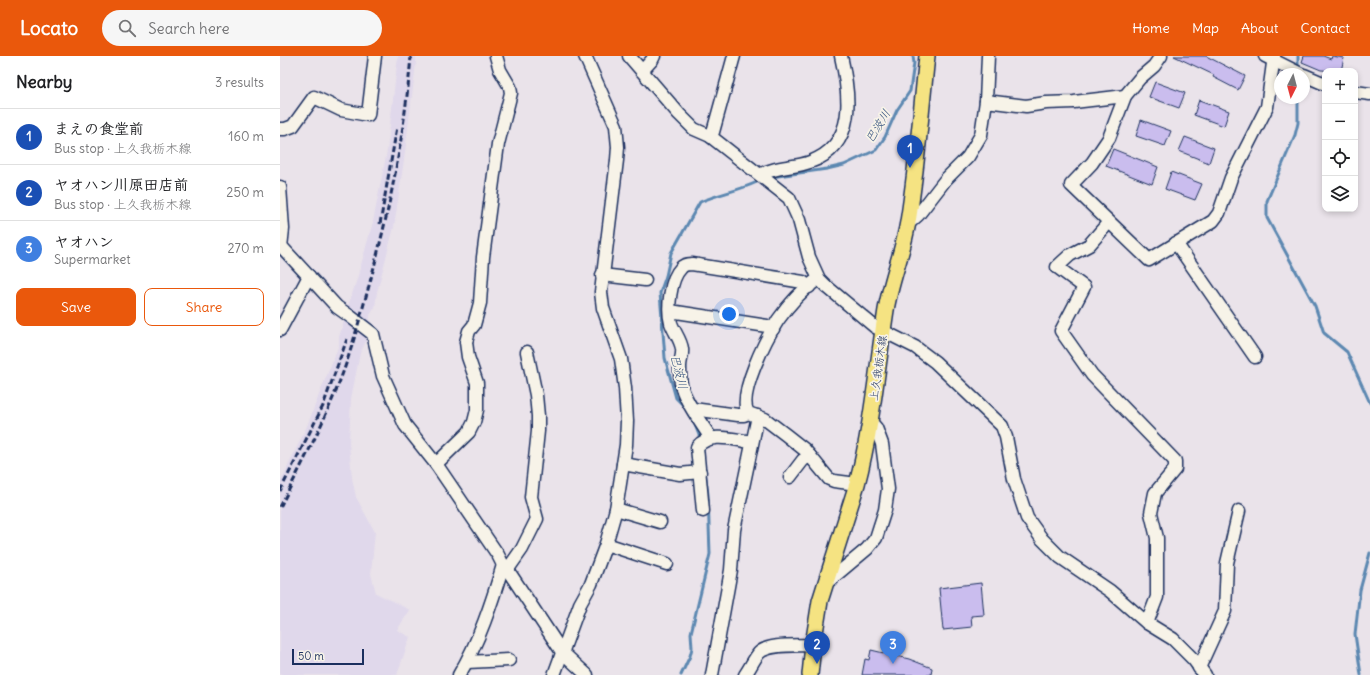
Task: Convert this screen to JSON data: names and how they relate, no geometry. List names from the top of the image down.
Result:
{
  "streets": {
    "main road": ["上久我栃木線"]
  },
  "water": ["巴波川"],
  "scale_bar": "50 m",
  "north": "bottom",
  "page": {
    "header": "Locato",
    "search": "Search here",
    "nav": [
      "Home",
      "Map",
      "About",
      "Contact"
    ],
    "heading": ["Nearby", "3 results"],
    "map_buttons": ["+", "−"],
    "list": [
      {
        "mark": "1",
        "name": "まえの食堂前",
        "note": "Bus stop · 上久我栃木線",
        "value": "160 m"
      },
      {
        "mark": "2",
        "name": "ヤオハン川原田店前",
        "note": "Bus stop · 上久我栃木線",
        "value": "250 m"
      },
      {
        "mark": "3",
        "name": "ヤオハン",
        "note": "Supermarket",
        "value": "270 m"
      }
    ],
    "pins": ["1", "2", "3"],
    "buttons": ["Save", "Share"],
    "scale": "50 m"
  }
}
